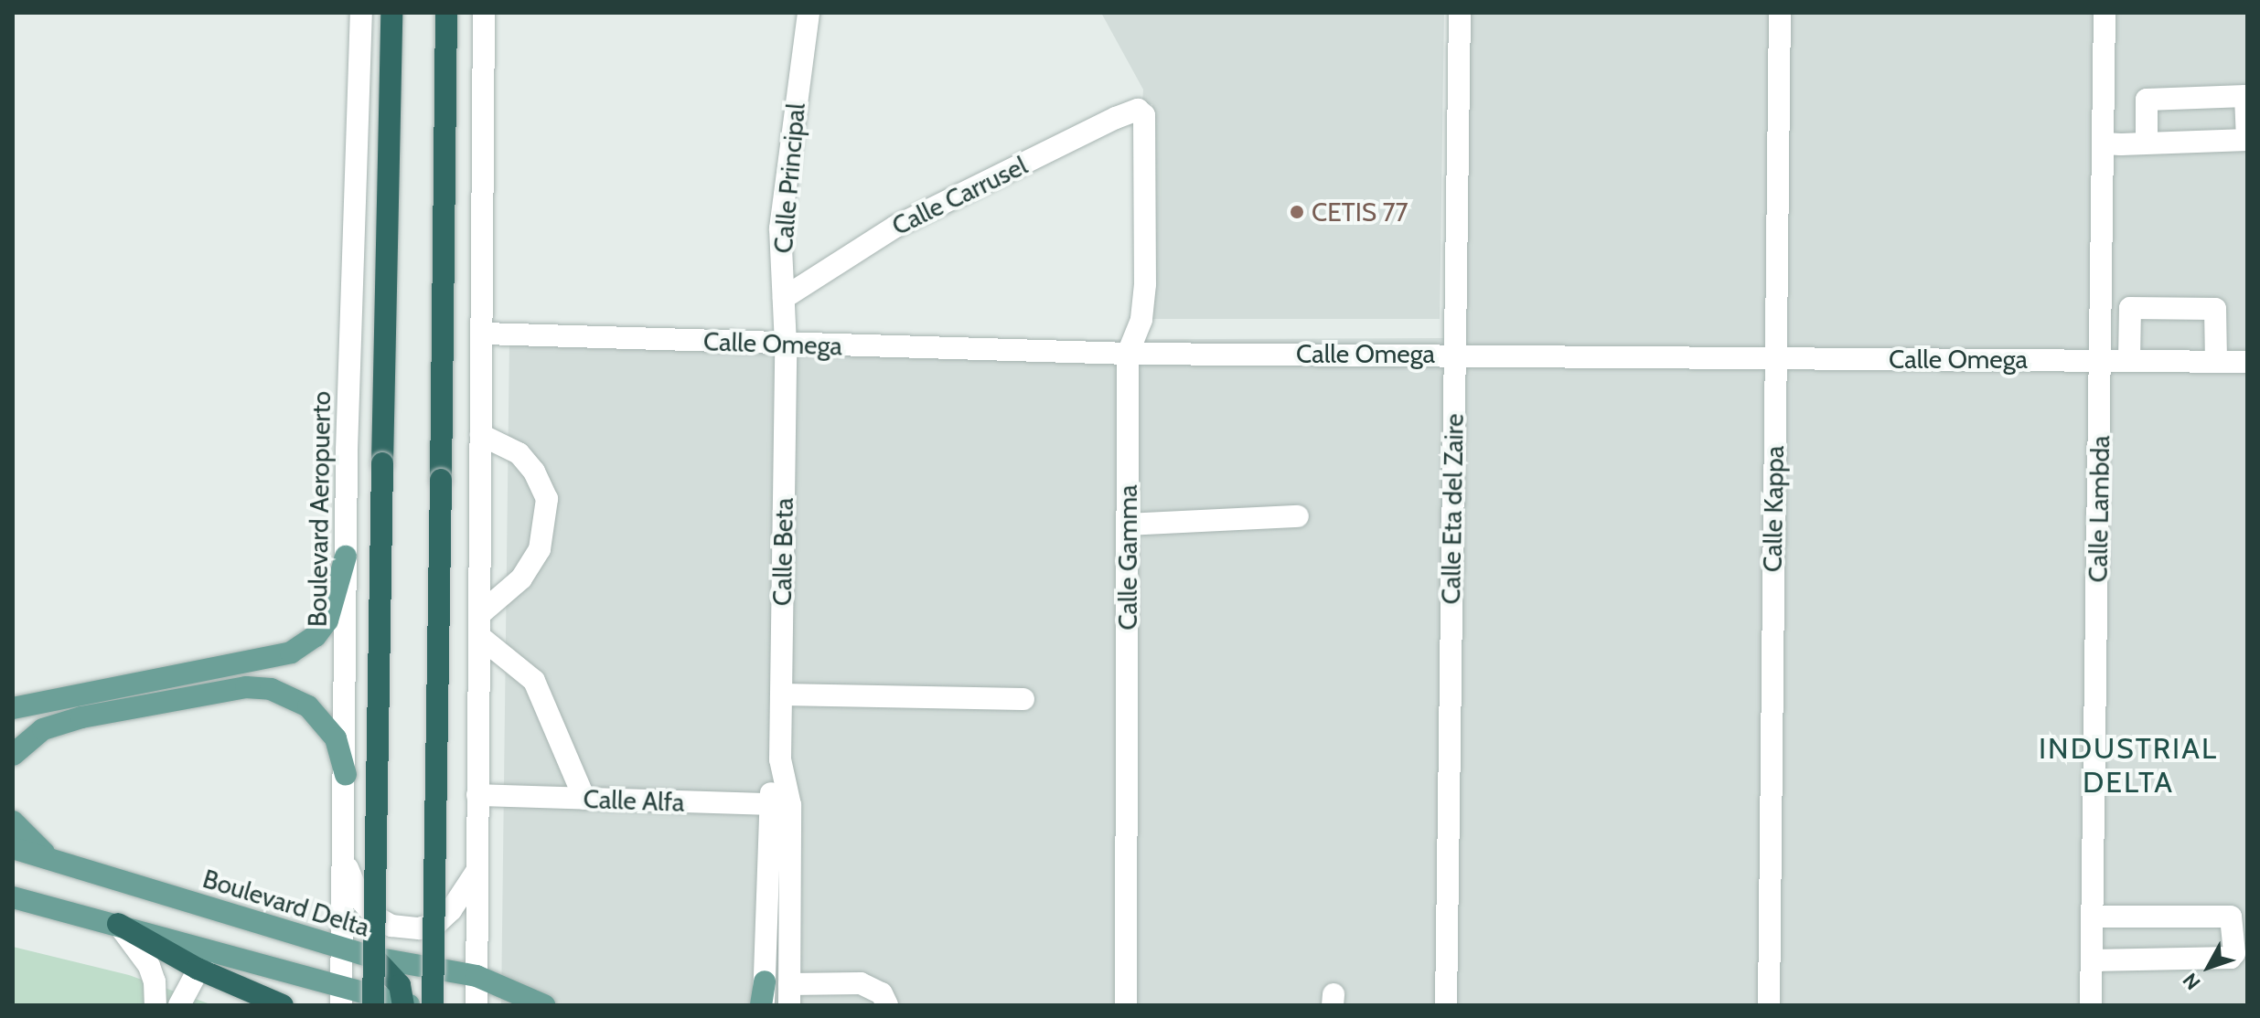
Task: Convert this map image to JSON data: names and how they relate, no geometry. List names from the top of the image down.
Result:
{
  "streets": {
    "main road": ["Boulevard Delta"],
    "street": [
      "Calle Principal",
      "Calle Carrusel",
      "Calle Omega",
      "Boulevard Aeropuerto",
      "Calle Eta del Zaire",
      "Calle Kappa",
      "Calle Lambda",
      "Calle Beta",
      "Calle Gamma",
      "Calle Alfa"
    ]
  },
  "crossings": [
    ["Calle Principal", "Calle Carrusel"],
    ["Calle Principal", "Calle Omega"],
    ["Calle Principal", "Calle Beta"],
    ["Calle Carrusel", "Calle Gamma"],
    ["Calle Omega", "Calle Eta del Zaire"],
    ["Calle Omega", "Calle Kappa"],
    ["Calle Omega", "Calle Lambda"],
    ["Calle Omega", "Calle Beta"],
    ["Calle Omega", "Calle Gamma"],
    ["Boulevard Aeropuerto", "Boulevard Delta"],
    ["Calle Beta", "Calle Alfa"]
  ],
  "districts": ["INDUSTRIAL DELTA"],
  "places": ["CETIS 77"],
  "north": "bottom left"
}
